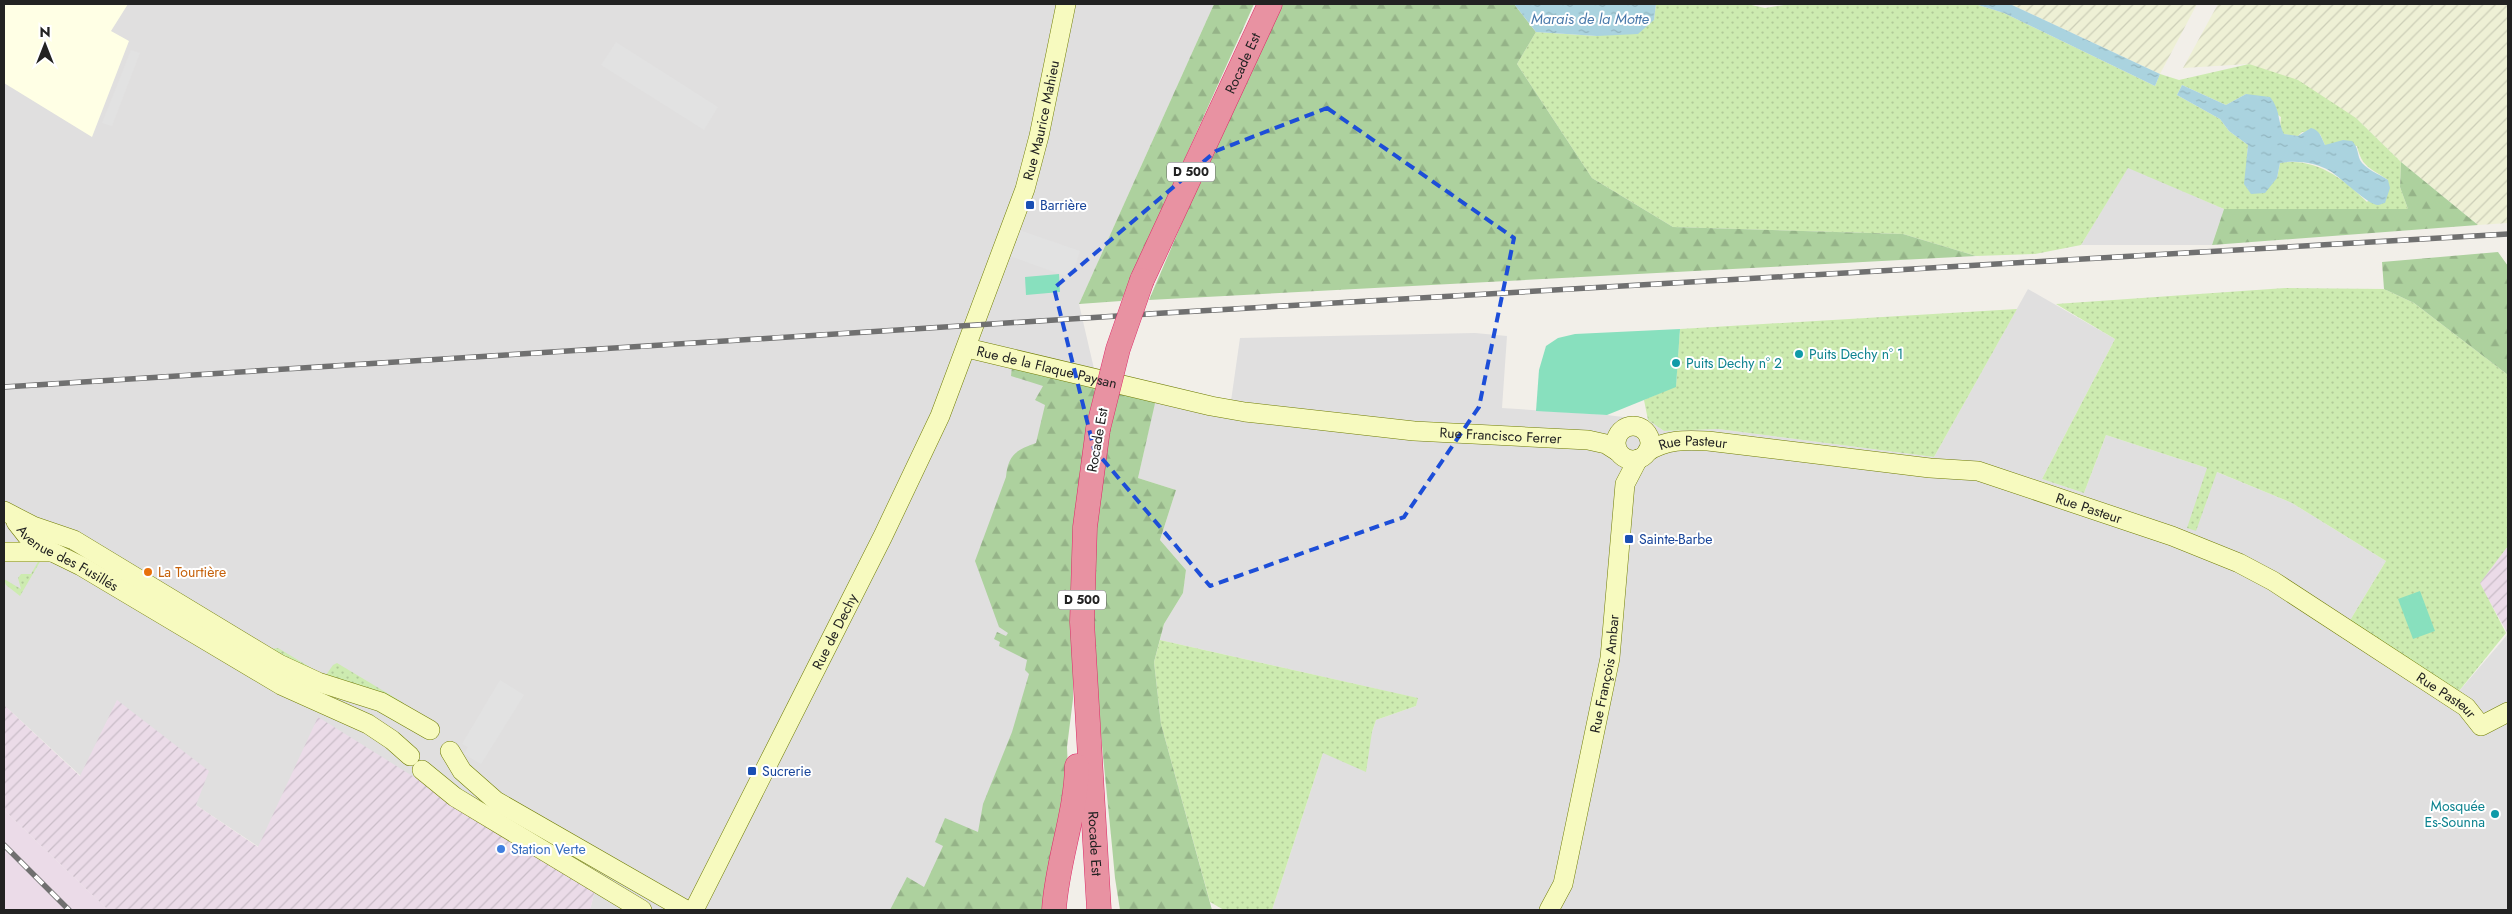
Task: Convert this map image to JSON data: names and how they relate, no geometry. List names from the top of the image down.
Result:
{
  "streets": {
    "highway": ["Rocade Est", "D 500"],
    "street": [
      "Rue Maurice Mahieu",
      "Rue de la Flaque Paysan",
      "Rue Francisco Ferrer",
      "Rue Pasteur",
      "Avenue des Fusillés",
      "Rue de Dechy",
      "Rue François Ambar"
    ]
  },
  "crossings": [
    ["Rue Maurice Mahieu", "Rue de la Flaque Paysan"],
    ["Rue Maurice Mahieu", "Rue de Dechy"],
    ["Rue de la Flaque Paysan", "Rue Francisco Ferrer"],
    ["Rue de la Flaque Paysan", "Rue de Dechy"],
    ["Rue Francisco Ferrer", "Rue Pasteur"],
    ["Rue Francisco Ferrer", "Rue François Ambar"],
    ["Rue Pasteur", "Rue François Ambar"]
  ],
  "water": ["Marais de la Motte"],
  "places": {
    "transit": ["Barrière", "Sainte-Barbe", "Sucrerie"],
    "other": [
      "Puits Dechy n° 1",
      "Puits Dechy n° 2",
      "La Tourtière",
      "Mosquée Es-Sounna",
      "Station Verte"
    ]
  },
  "north": "top"
}
